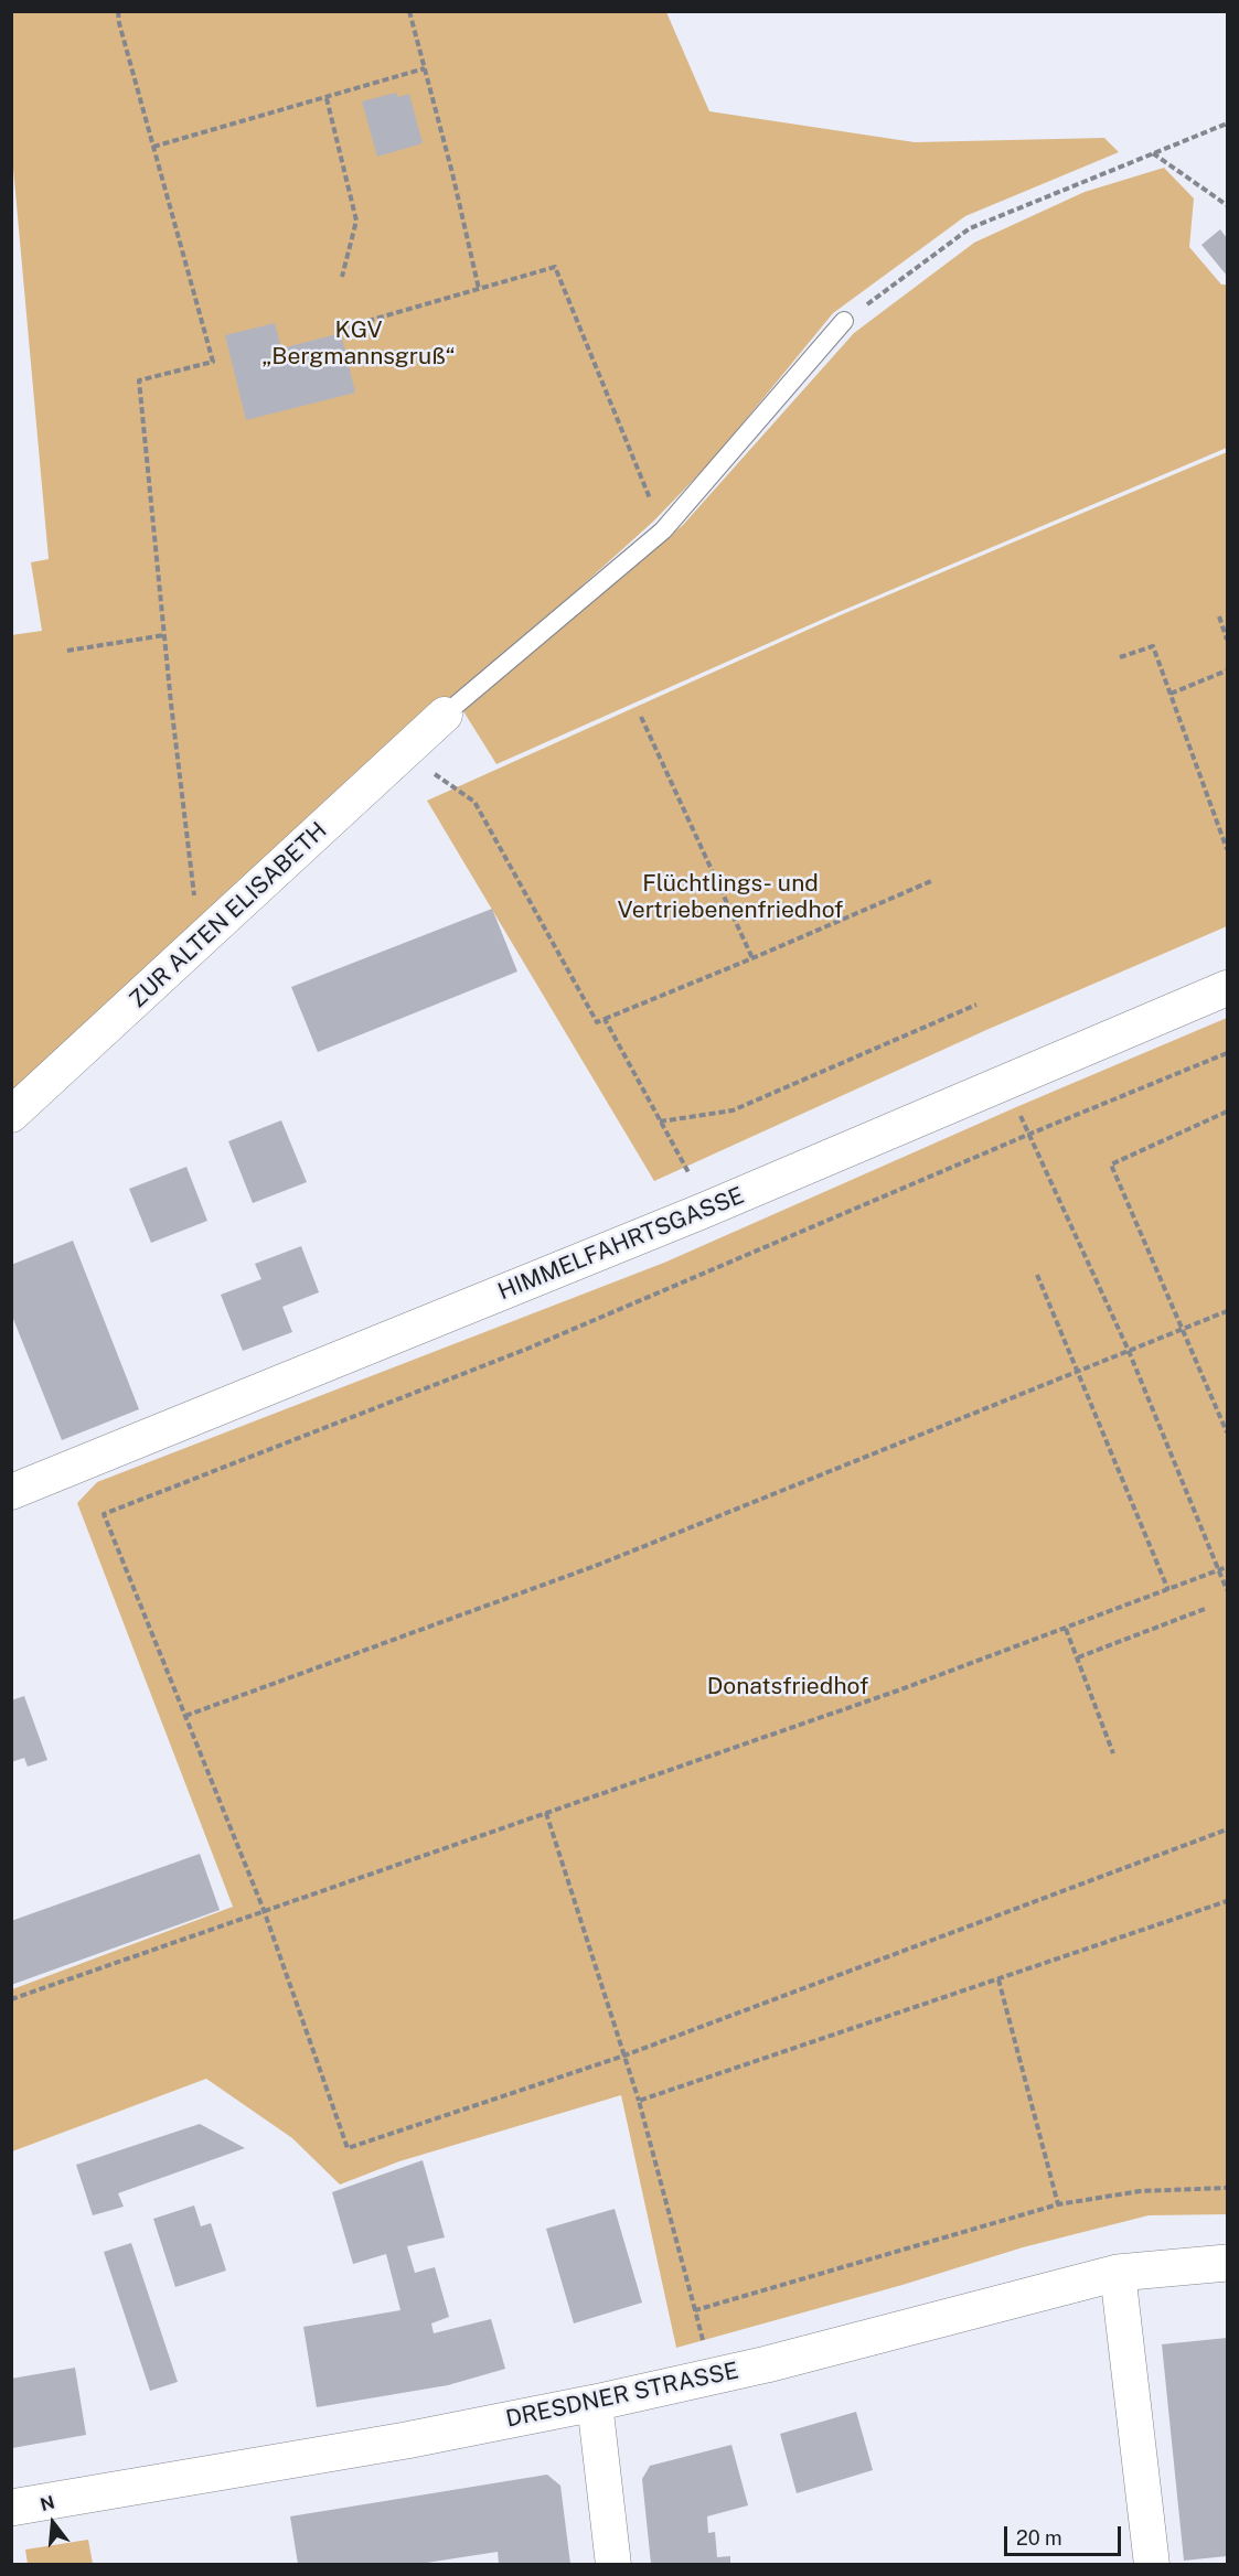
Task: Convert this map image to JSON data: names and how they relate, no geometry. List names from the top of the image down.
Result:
{
  "streets": {
    "main road": ["DRESDNER STRASSE"],
    "street": ["ZUR ALTEN ELISABETH", "HIMMELFAHRTSGASSE"]
  },
  "parks": ["KGV „Bergmannsgruß“", "Flüchtlings- und Vertriebenenfriedhof", "Donatsfriedhof"],
  "scale_bar": "20 m",
  "north": "top"
}
